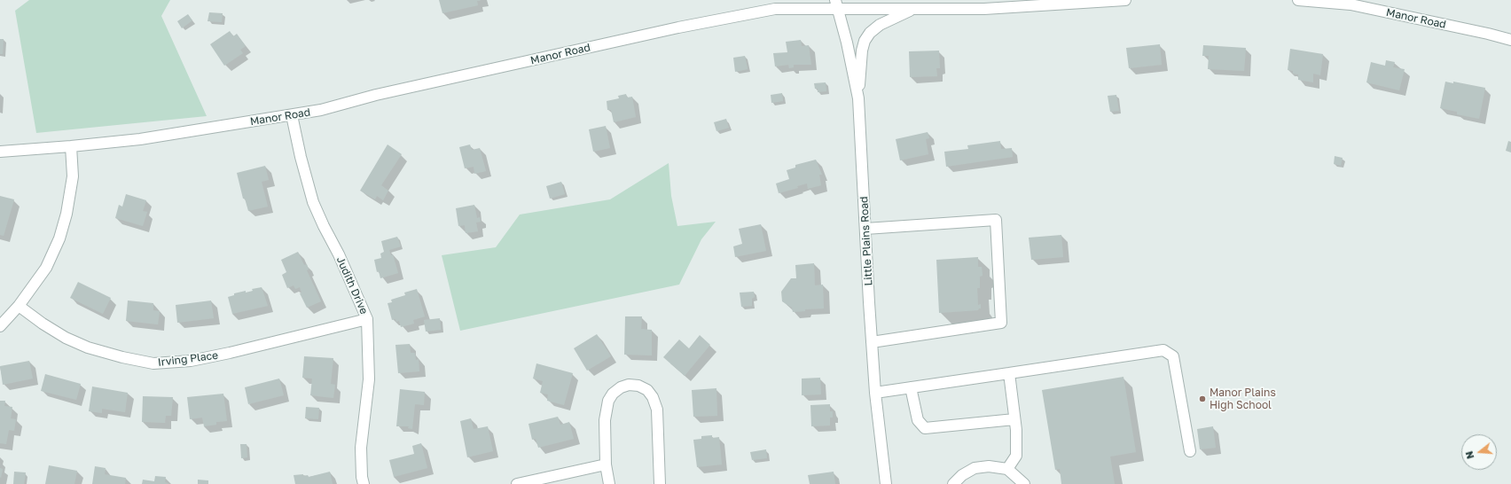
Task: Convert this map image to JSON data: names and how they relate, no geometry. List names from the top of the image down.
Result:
{
  "streets": {
    "street": [
      "Manor Road",
      "Little Plains Road",
      "Judith Drive",
      "Irving Place"
    ]
  },
  "crossings": [
    ["Manor Road", "Little Plains Road"],
    ["Manor Road", "Judith Drive"],
    ["Judith Drive", "Irving Place"]
  ],
  "places": ["Manor Plains High School"],
  "north": "left"
}
